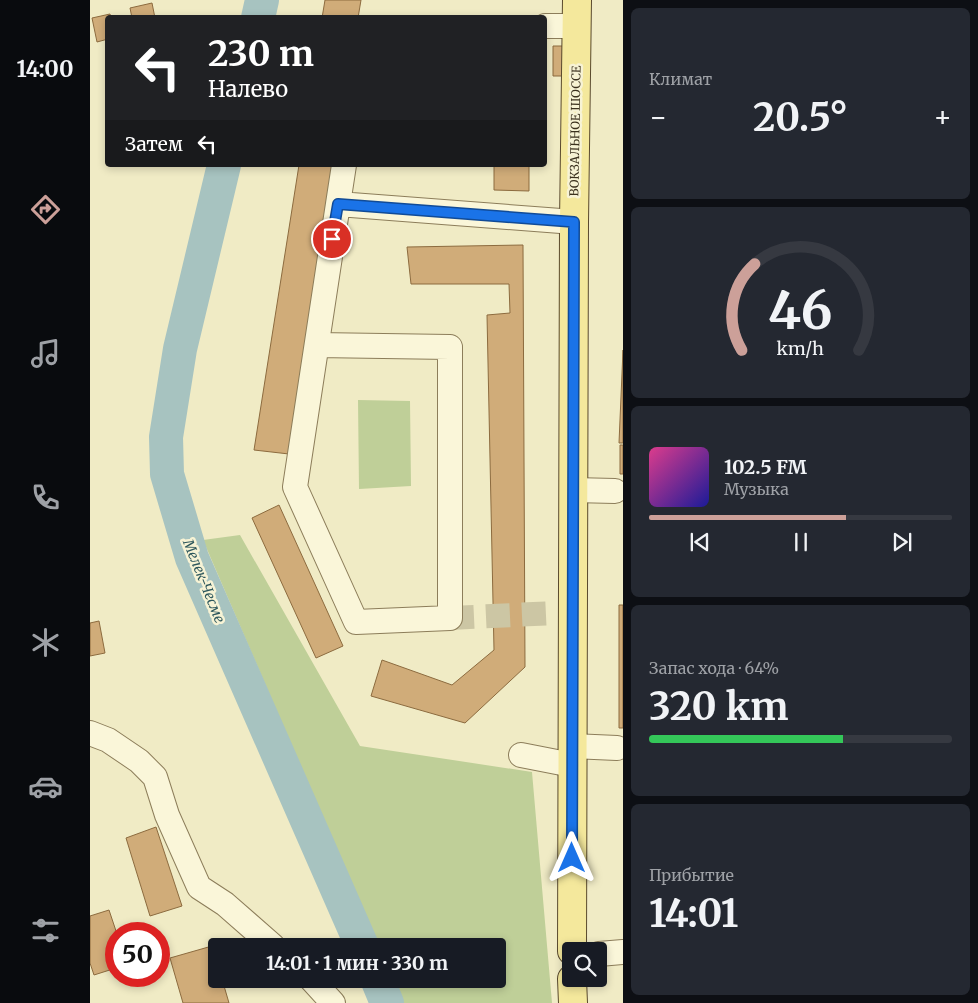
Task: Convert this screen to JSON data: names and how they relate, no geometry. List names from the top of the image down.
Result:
{
  "streets": {
    "main road": ["ВОКЗАЛЬНОЕ ШОССЕ"]
  },
  "water": ["Мелек-Чесме"],
  "page": {
    "tabs": "14:00",
    "tile": [
      "Климат",
      ["Запас хода · 64%", "320 km"],
      ["Прибытие", "14:01"]
    ],
    "turn": ["230 m", "Налево"],
    "heat": ["−", "20.5°", "+"],
    "then": "Затем",
    "song": ["102.5 FM", "Музыка"],
    "limit": "50",
    "trip": "14:01 · 1 мин · 330 m",
    "gauge": ["46", "km/h"]
  }
}
